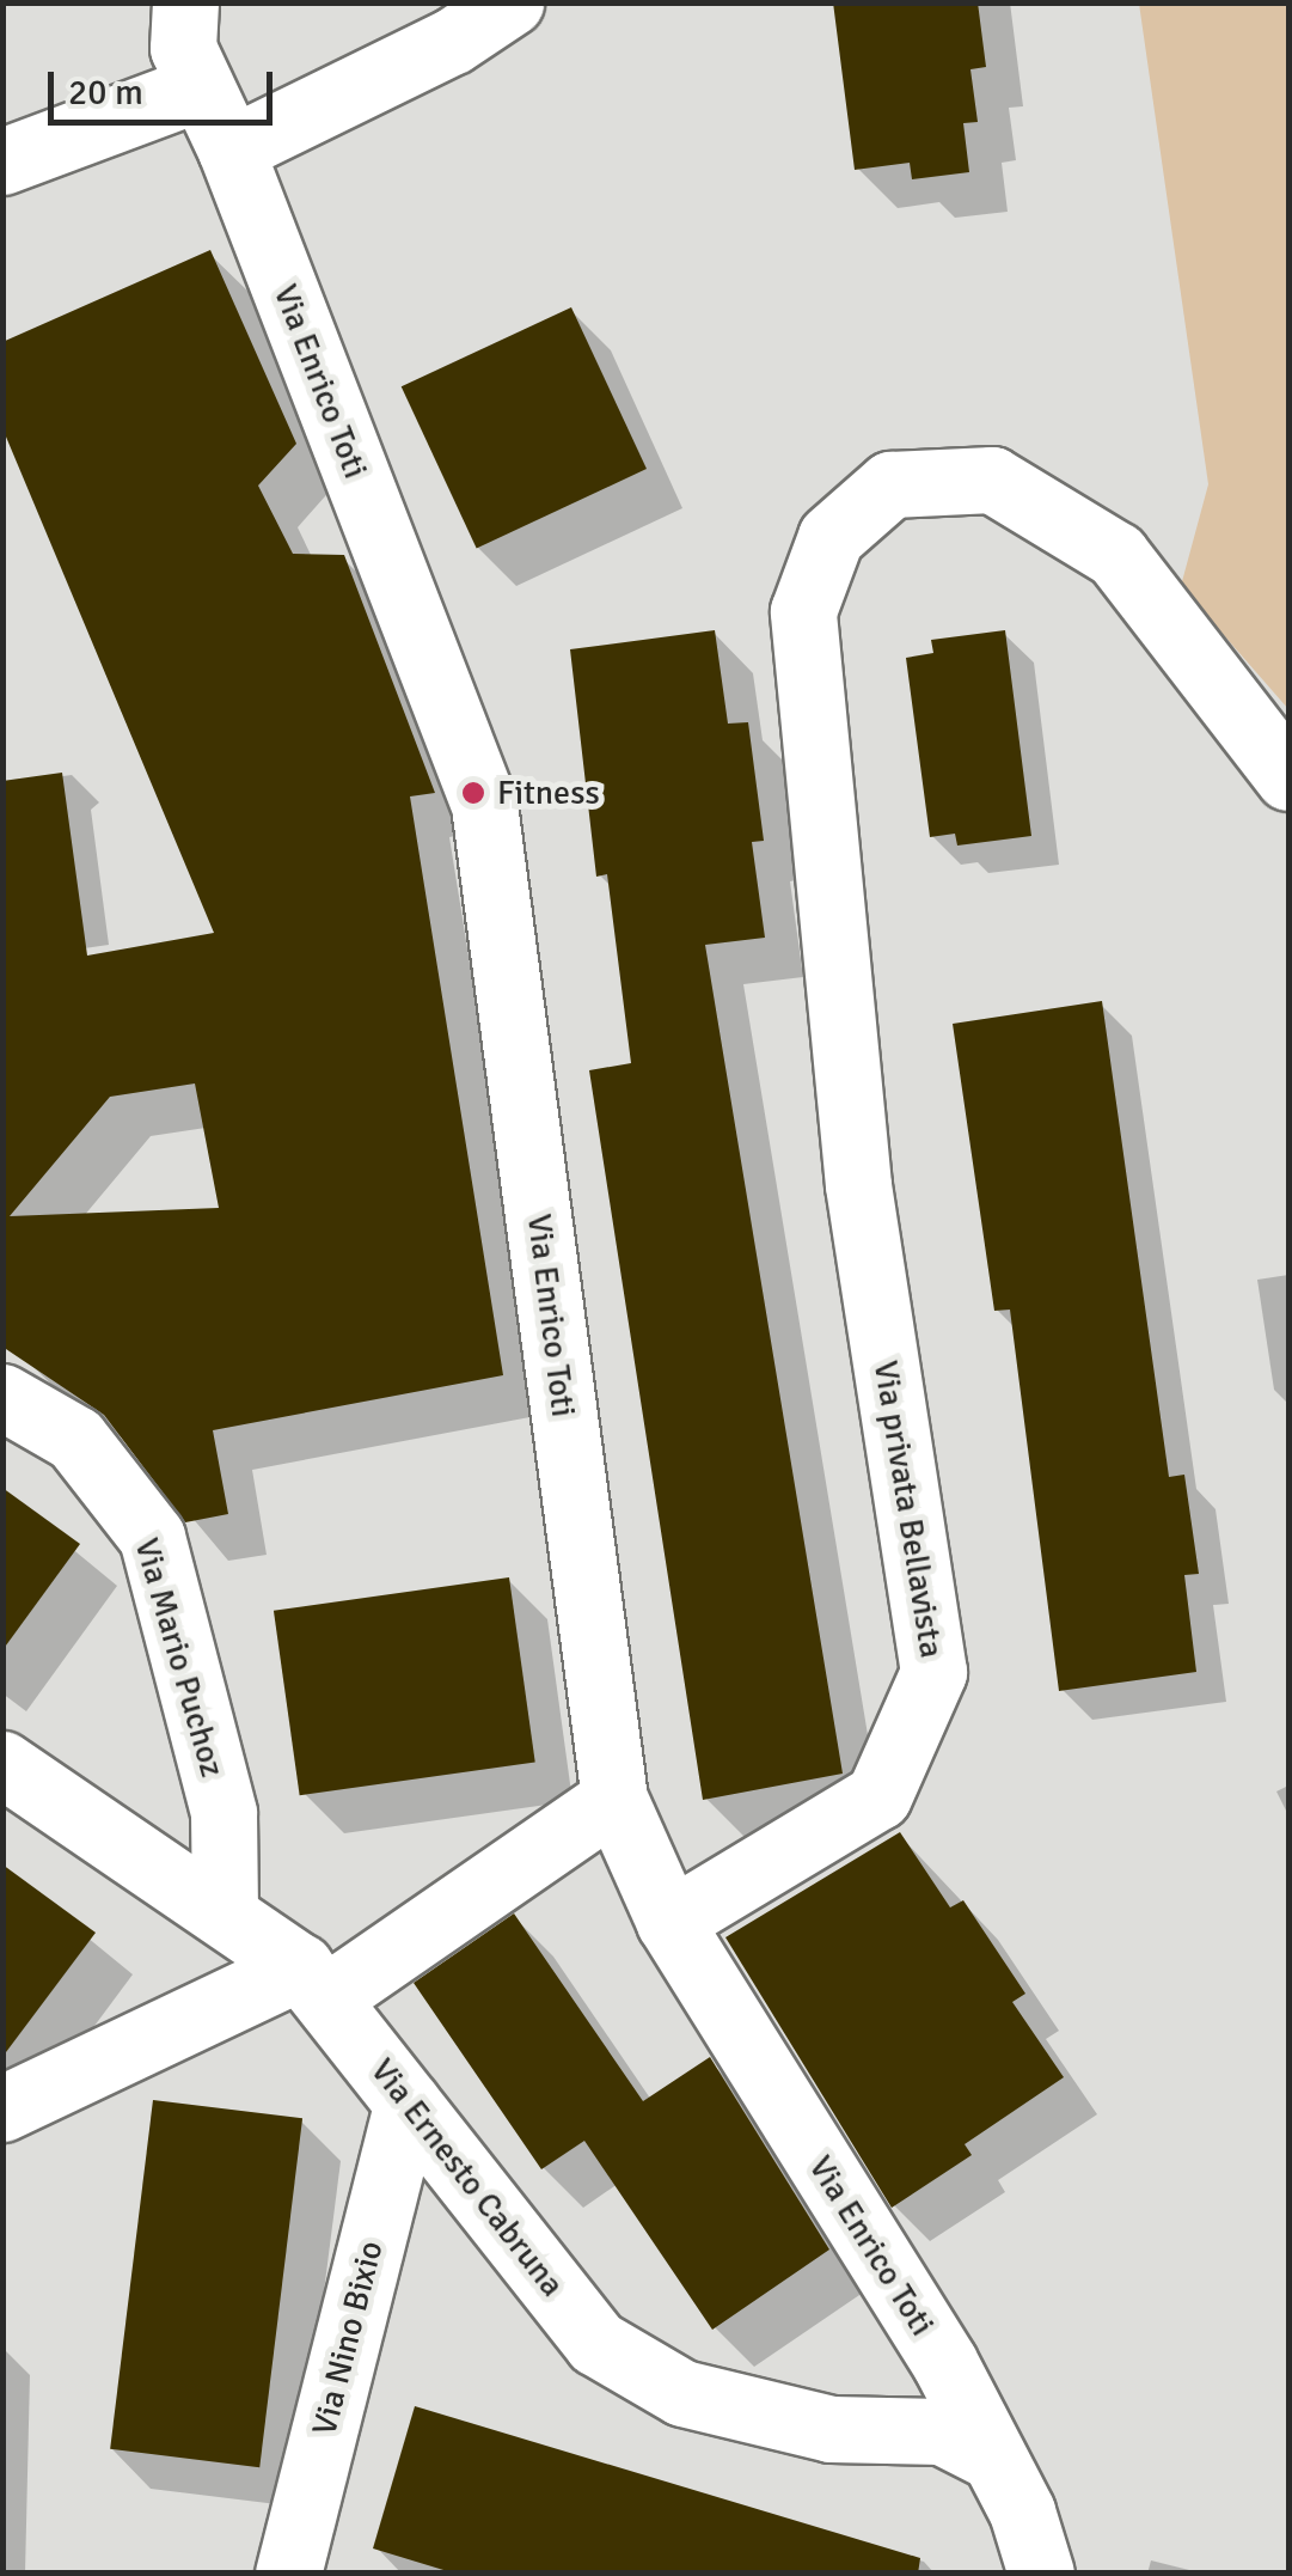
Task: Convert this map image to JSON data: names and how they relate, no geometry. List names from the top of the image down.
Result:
{
  "streets": {
    "street": [
      "Via Enrico Toti",
      "Via privata Bellavista",
      "Via Mario Puchoz",
      "Via Ernesto Cabruna",
      "Via Nino Bixio"
    ]
  },
  "crossings": [
    ["Via Enrico Toti", "Via privata Bellavista"],
    ["Via Enrico Toti", "Via Ernesto Cabruna"],
    ["Via Mario Puchoz", "Via Ernesto Cabruna"],
    ["Via Ernesto Cabruna", "Via Nino Bixio"]
  ],
  "places": ["Fitness"],
  "scale_bar": "20 m"
}
